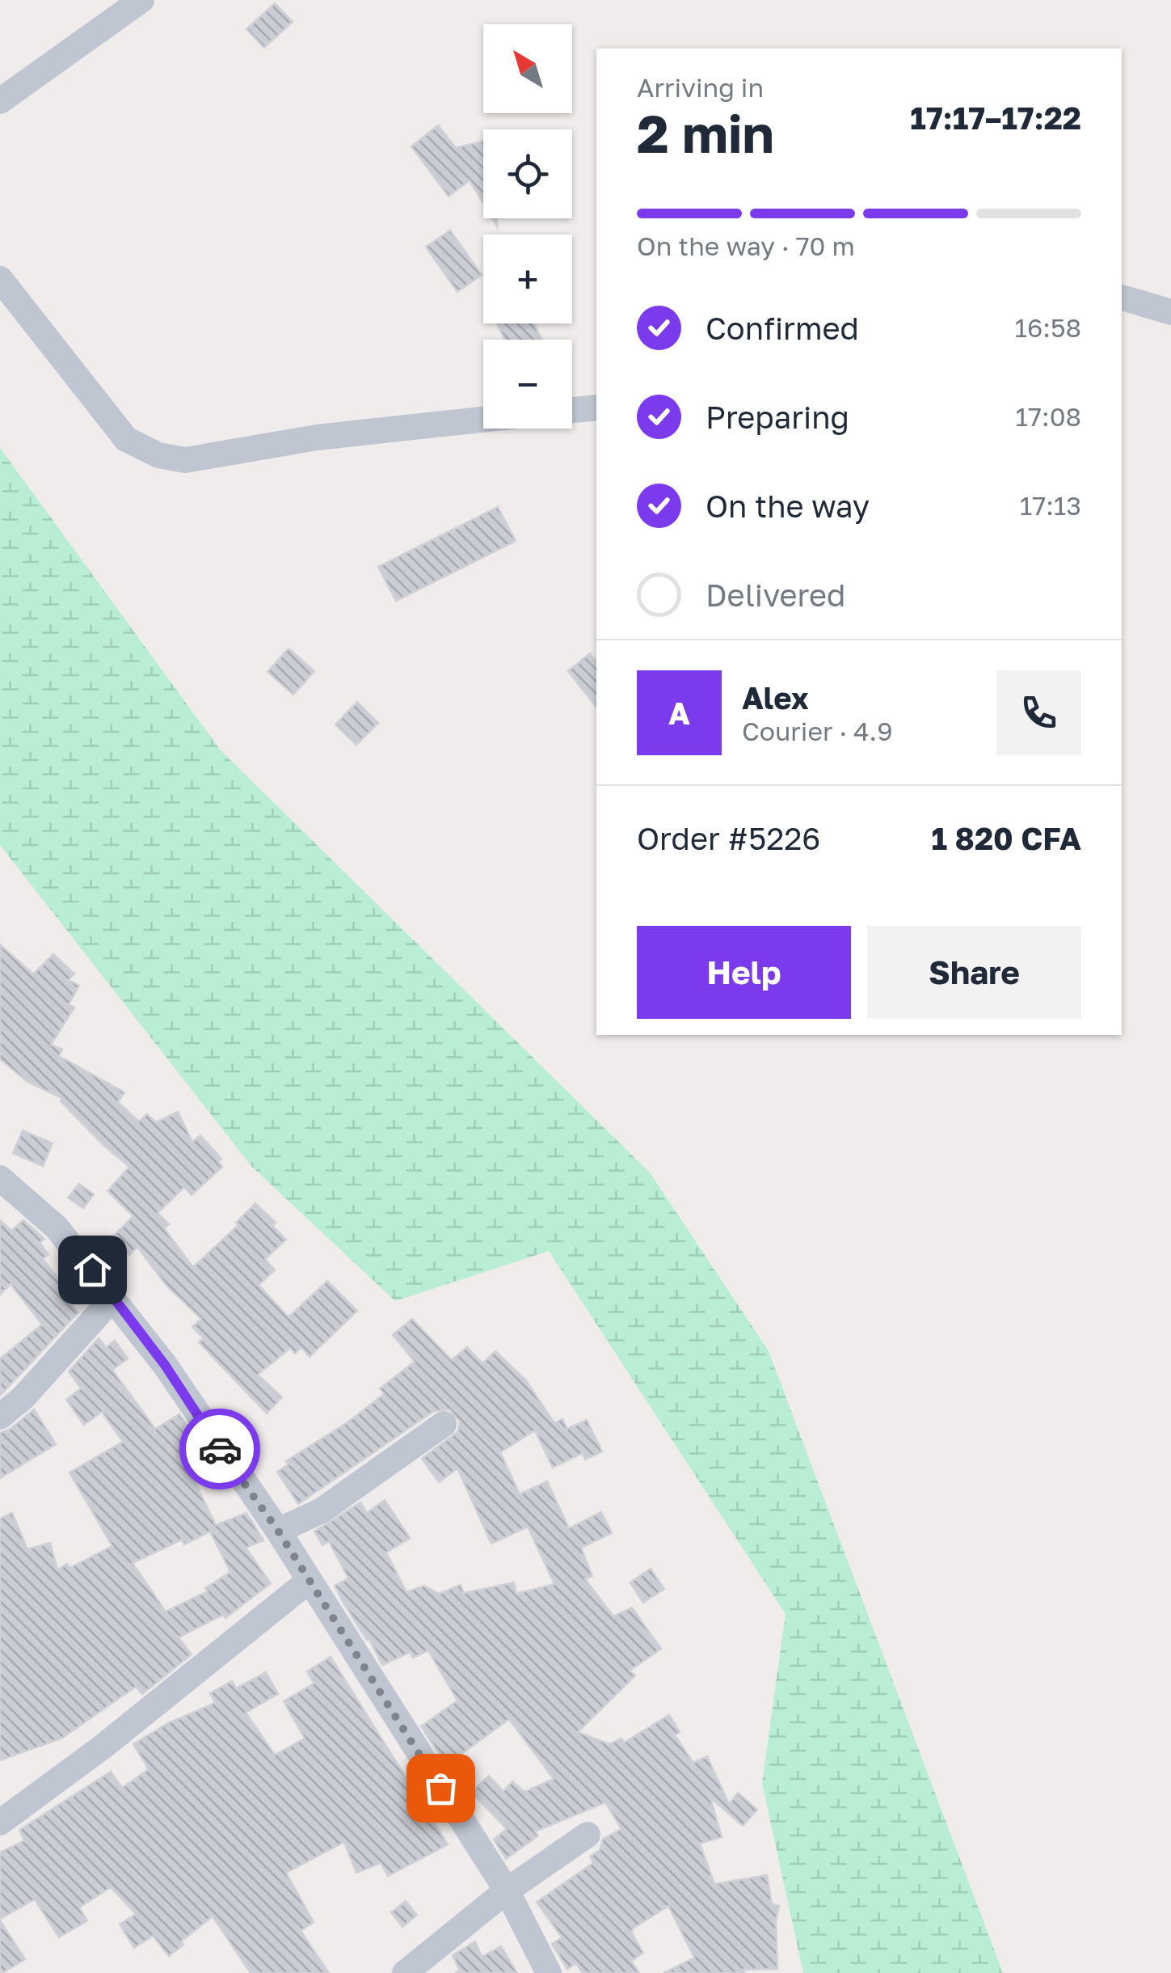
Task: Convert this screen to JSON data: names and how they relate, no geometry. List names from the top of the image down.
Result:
{
  "north": "top left",
  "page": {
    "map_buttons": ["+", "−"],
    "heading": ["2 min", "Arriving in", "17:17–17:22"],
    "panel": [
      "Alex",
      "Courier · 4.9",
      "Order #5226",
      "1 820 CFA"
    ],
    "bar": "On the way · 70 m",
    "list": [
      ["Confirmed", "16:58"],
      ["Preparing", "17:08"],
      ["On the way", "17:13"],
      "Delivered"
    ],
    "round": "A",
    "buttons": ["Help", "Share"]
  }
}
